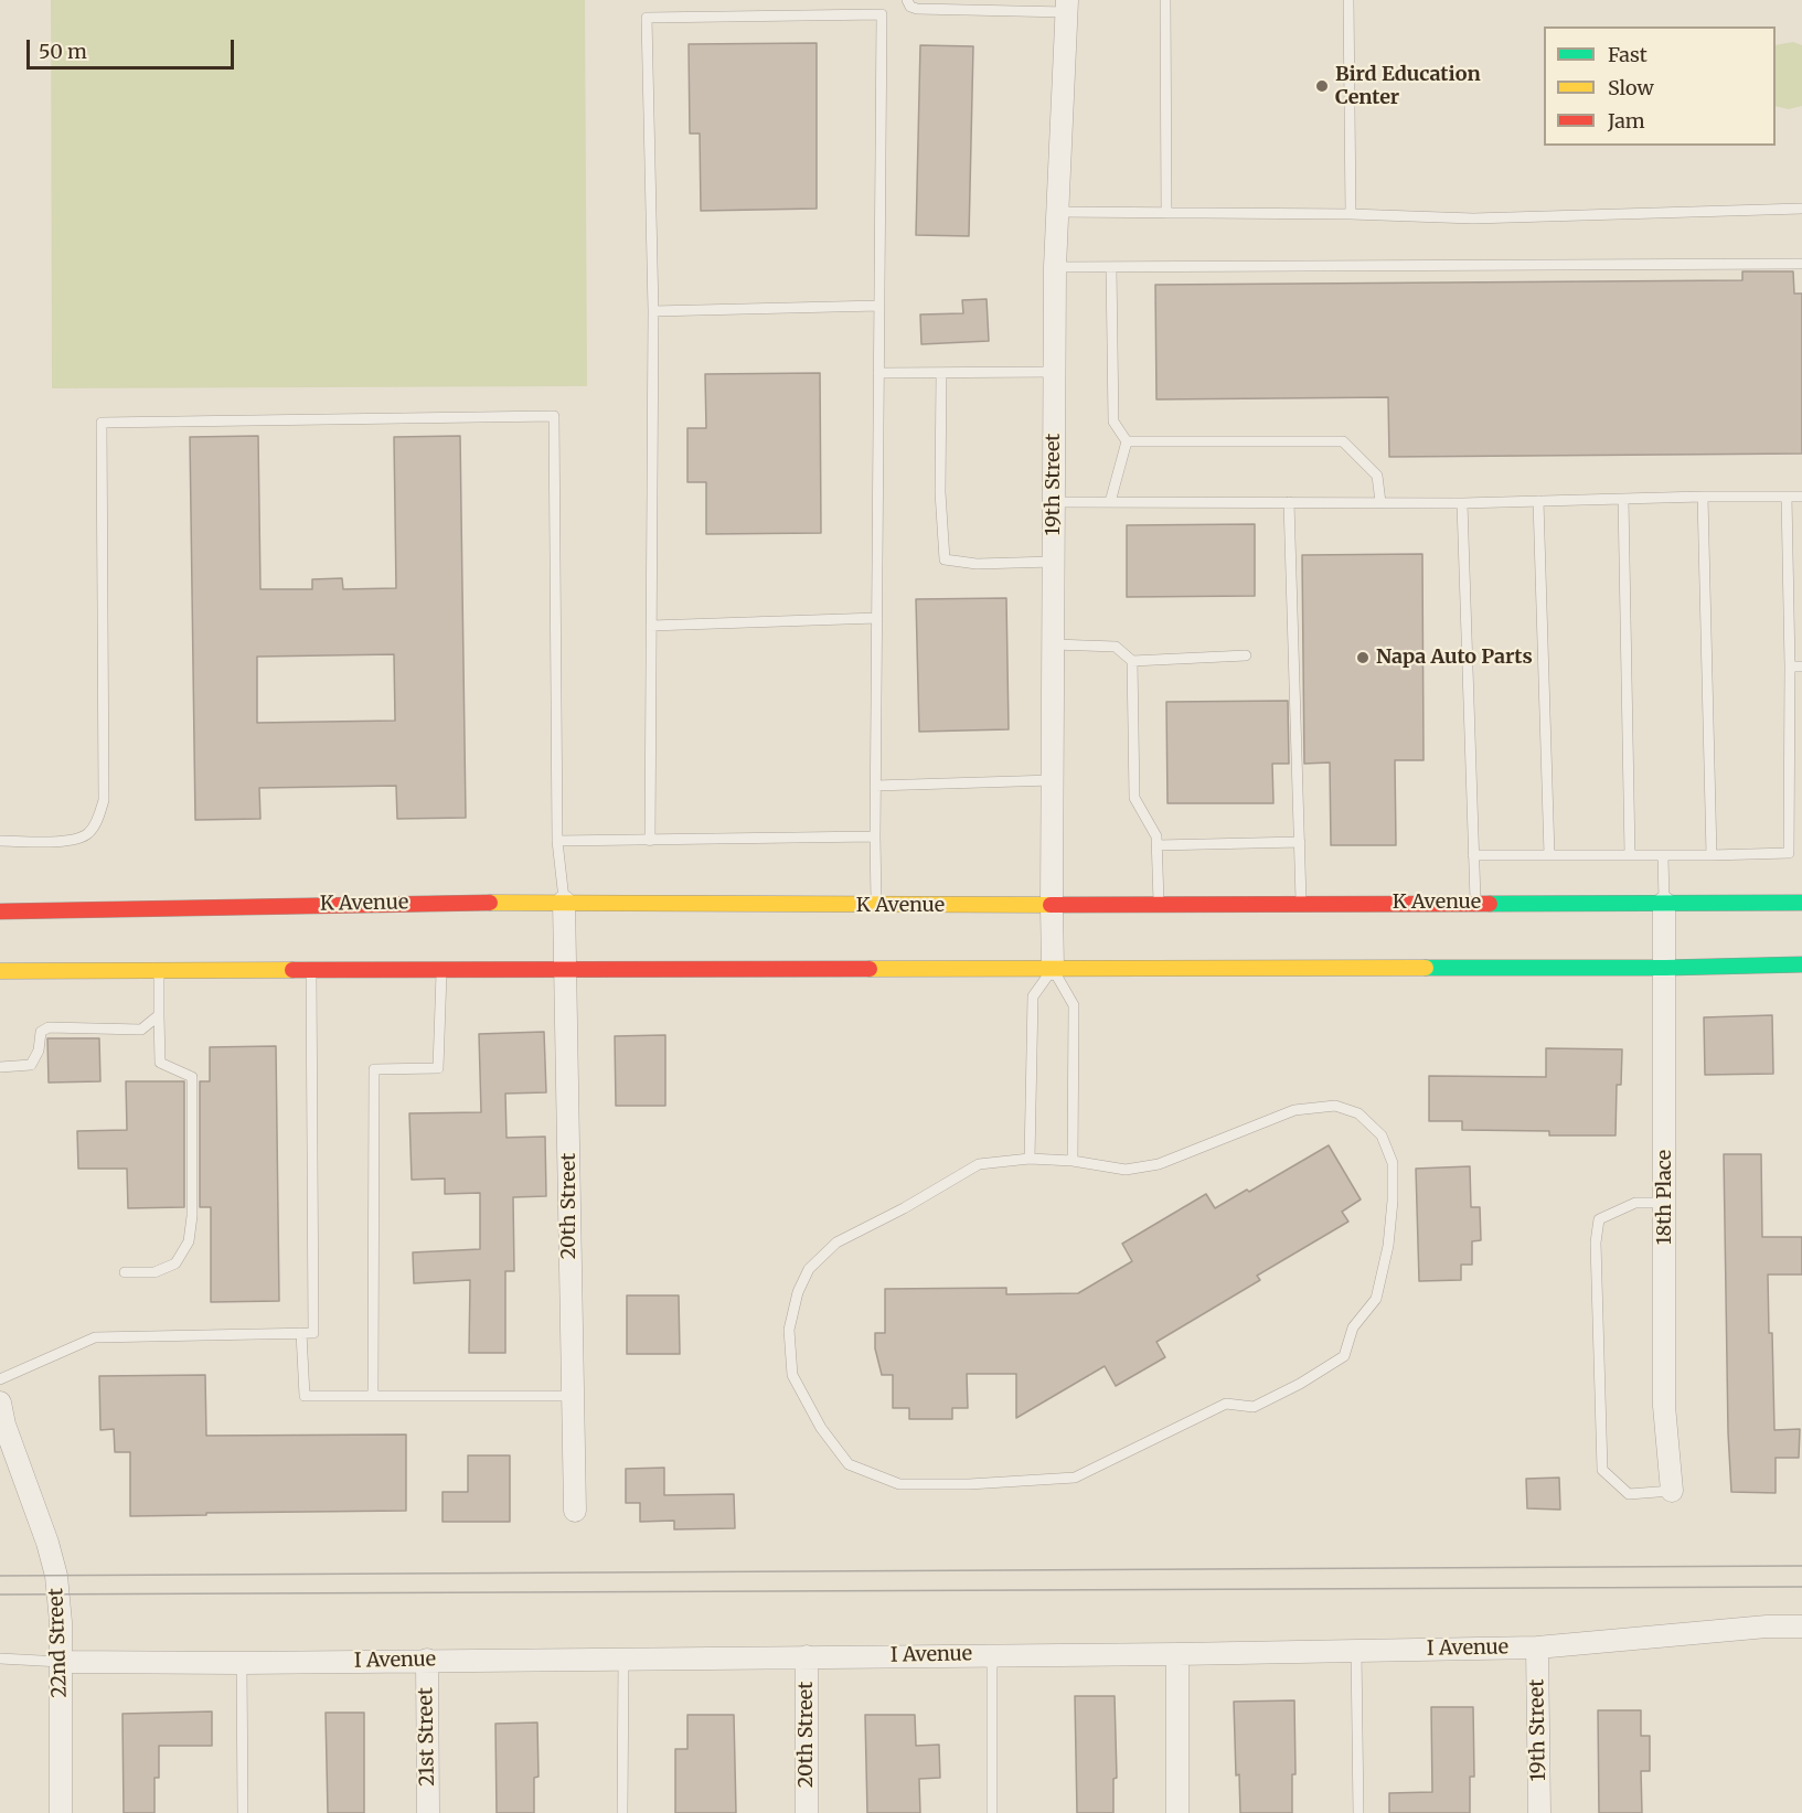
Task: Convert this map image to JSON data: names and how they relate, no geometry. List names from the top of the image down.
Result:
{
  "streets": {
    "main road": ["K Avenue"],
    "street": [
      "19th Street",
      "18th Place",
      "20th Street",
      "22nd Street",
      "I Avenue",
      "21st Street"
    ]
  },
  "crossings": [
    ["19th Street", "K Avenue"],
    ["19th Street", "I Avenue"],
    ["K Avenue", "18th Place"],
    ["K Avenue", "20th Street"],
    ["20th Street", "I Avenue"],
    ["22nd Street", "I Avenue"],
    ["I Avenue", "21st Street"]
  ],
  "places": ["Bird Education Center", "Napa Auto Parts"],
  "legend": ["Fast", "Slow", "Jam"],
  "scale_bar": "50 m"
}
